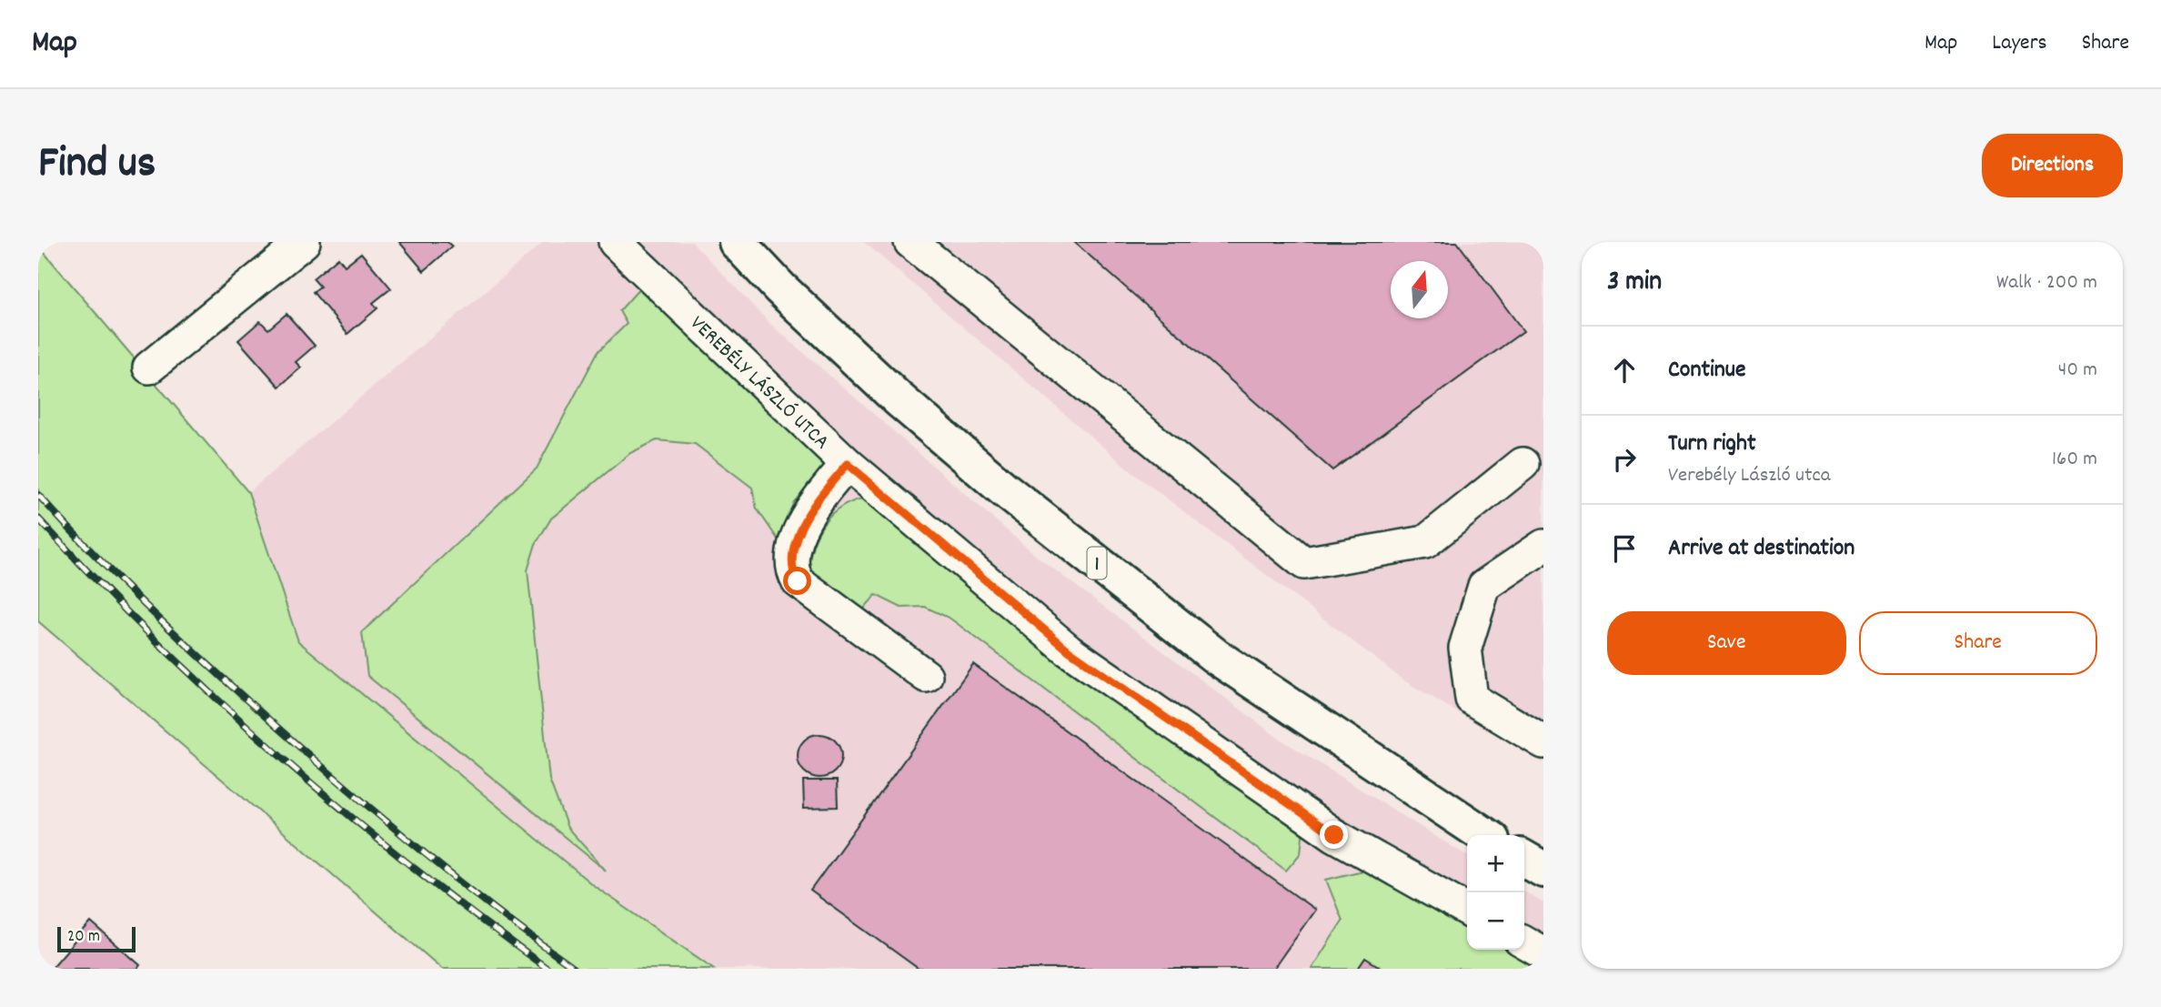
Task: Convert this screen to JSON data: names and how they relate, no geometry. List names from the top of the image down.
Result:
{
  "streets": {
    "main road": ["1"],
    "street": ["VEREBÉLY LÁSZLÓ UTCA"]
  },
  "scale_bar": "20 m",
  "north": "top",
  "page": {
    "header": "Map",
    "nav": ["Map", "Layers", "Share"],
    "title": "Find us",
    "buttons": [
      "Directions",
      ["Save", "Share"]
    ],
    "heading": ["3 min", "Walk · 200 m"],
    "list": [
      ["Continue", "40 m"],
      ["Turn right", "Verebély László utca", "160 m"],
      "Arrive at destination"
    ],
    "map_buttons": ["+", "−"],
    "scale": "20 m"
  }
}
